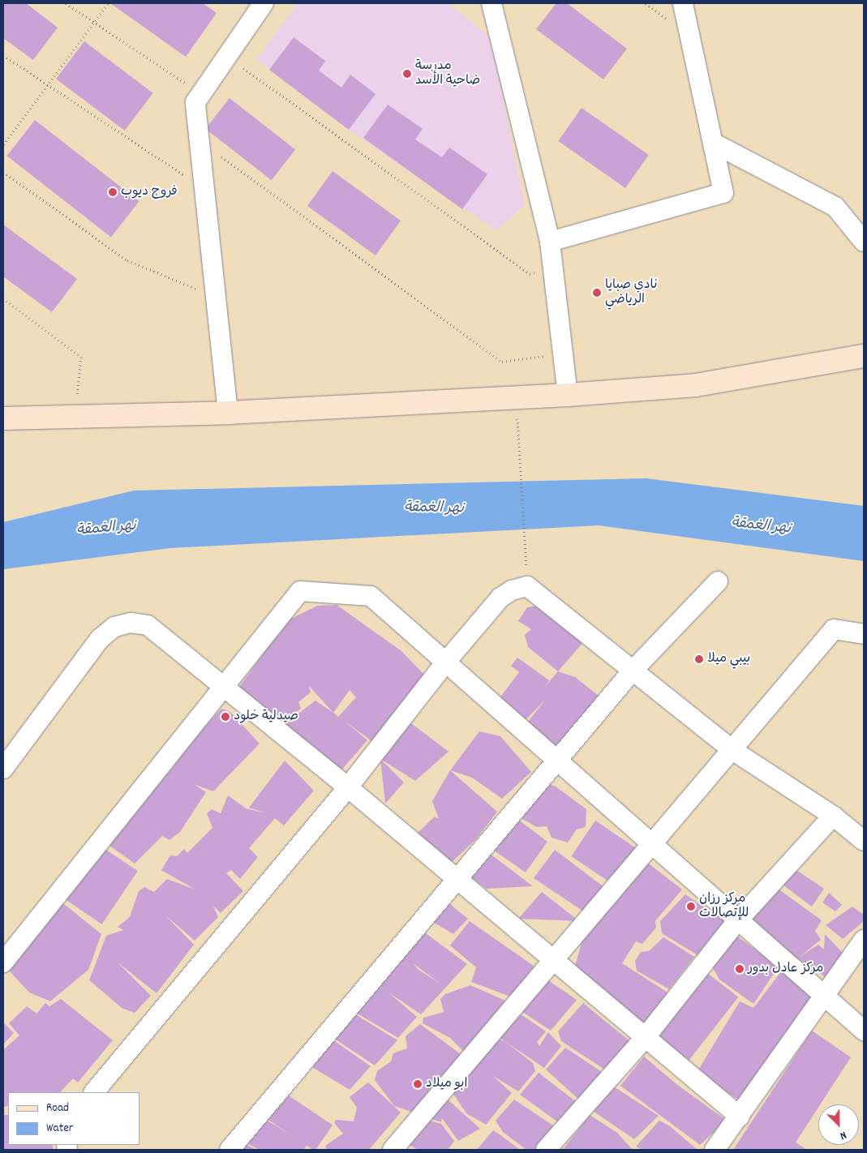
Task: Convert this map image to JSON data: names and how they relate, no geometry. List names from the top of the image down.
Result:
{
  "water": ["نهر الغمقة"],
  "places": [
    "مدرسة ضاحية الأسد",
    "فروج ديوب",
    "نادي صبايا الرياضي",
    "بيبي ميلا",
    "صيدلية خلود",
    "مركز رزان للإتصالات",
    "مركز عادل بدور",
    "ابو ميلاد"
  ],
  "legend": ["Road", "Water"],
  "north": "bottom right"
}
